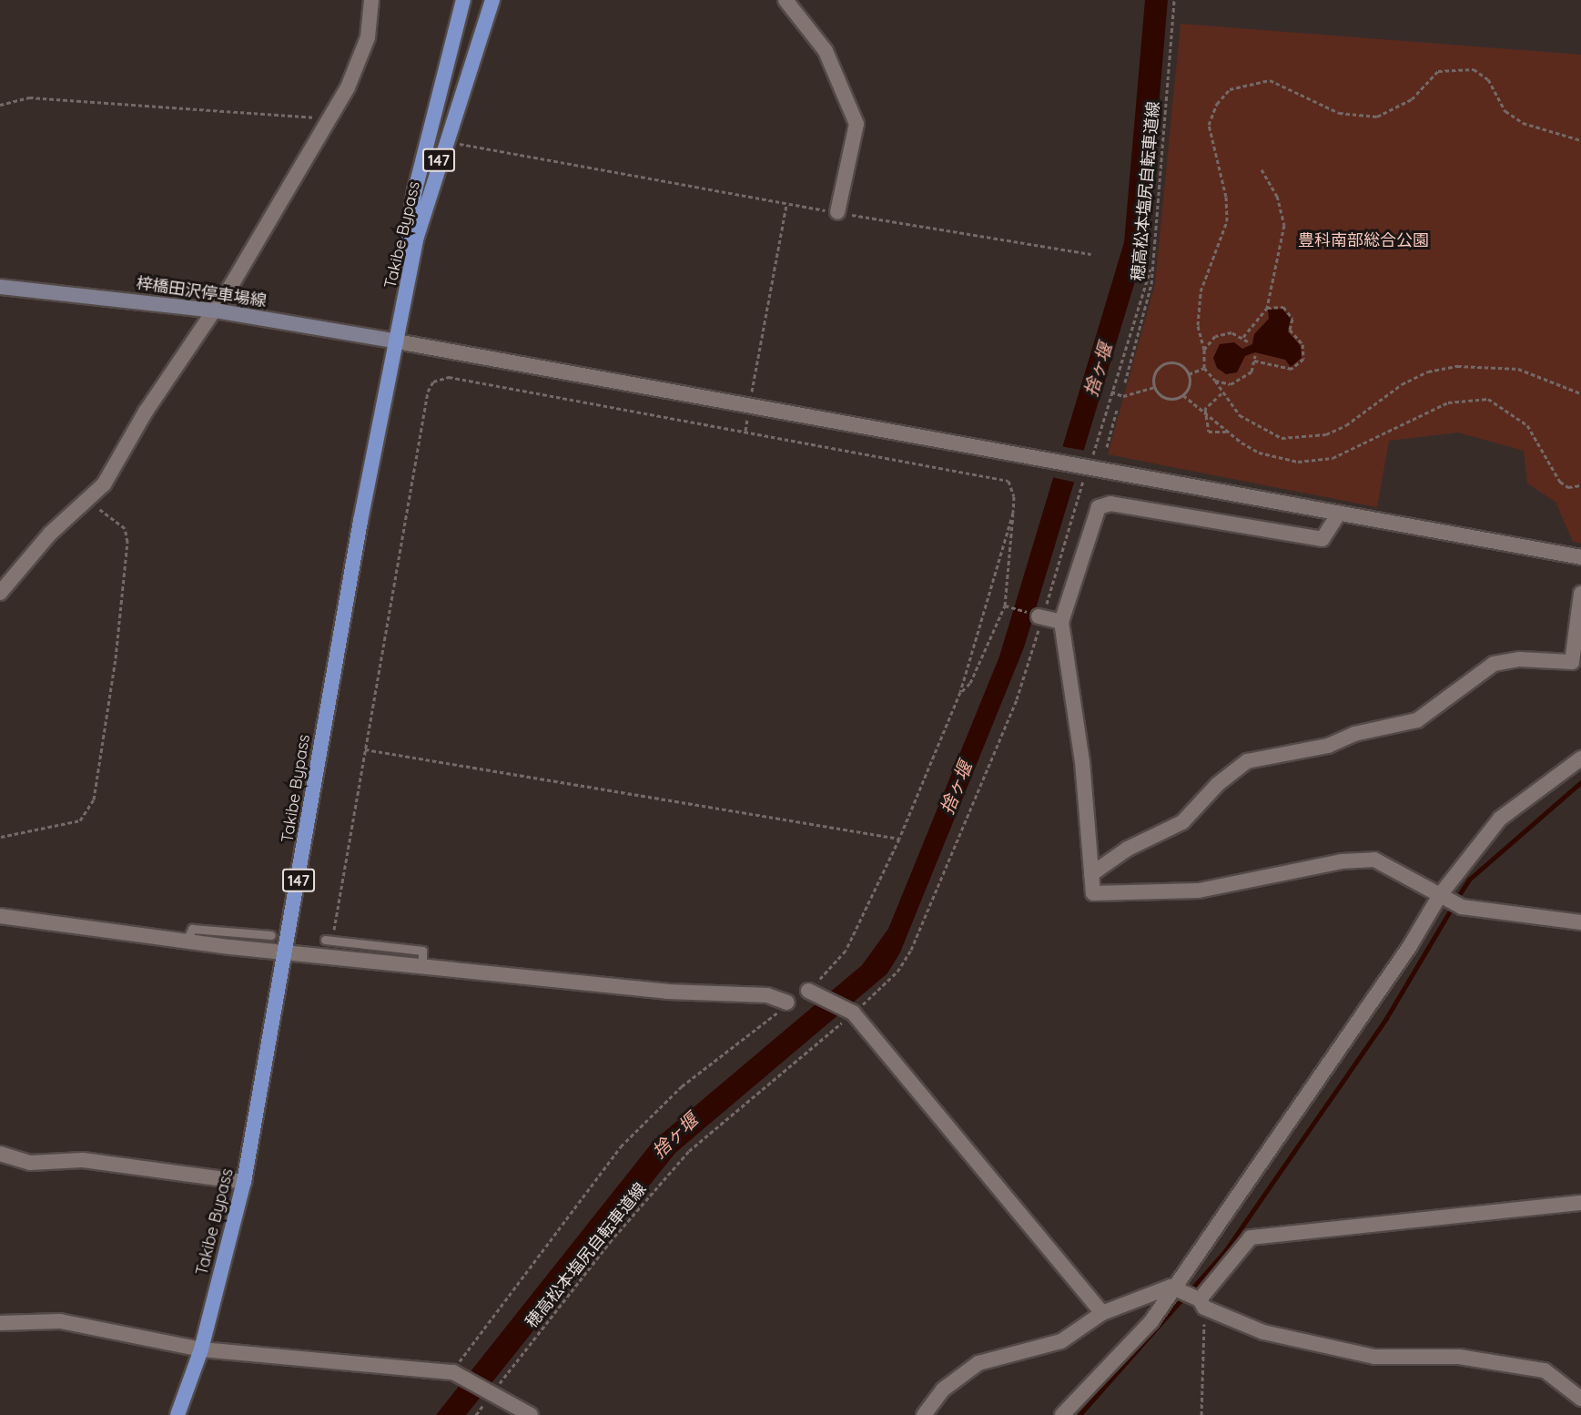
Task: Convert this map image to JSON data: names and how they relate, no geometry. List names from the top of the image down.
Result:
{
  "streets": {
    "highway": ["147", "Takibe Bypass"],
    "main road": ["梓橋田沢停車場線"],
    "path": ["穂高松本塩尻自転車道線"]
  },
  "crossings": [
    ["Takibe Bypass", "梓橋田沢停車場線"]
  ],
  "water": ["捨ヶ堰"],
  "parks": ["豊科南部総合公園"]
}
